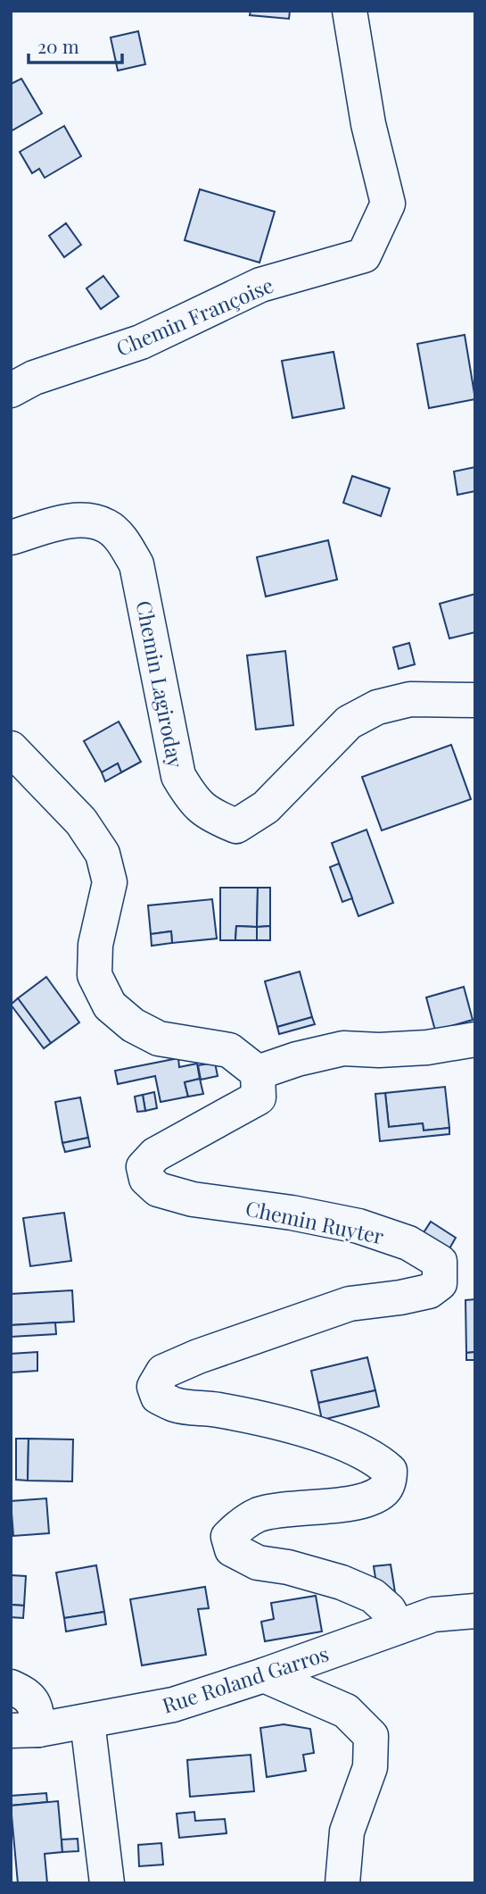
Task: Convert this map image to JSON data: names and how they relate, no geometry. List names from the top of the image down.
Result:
{
  "streets": {
    "street": [
      "Chemin Françoise",
      "Chemin Lagiroday",
      "Chemin Ruyter",
      "Rue Roland Garros"
    ]
  },
  "crossings": [
    ["Chemin Ruyter", "Rue Roland Garros"]
  ],
  "scale_bar": "20 m"
}
